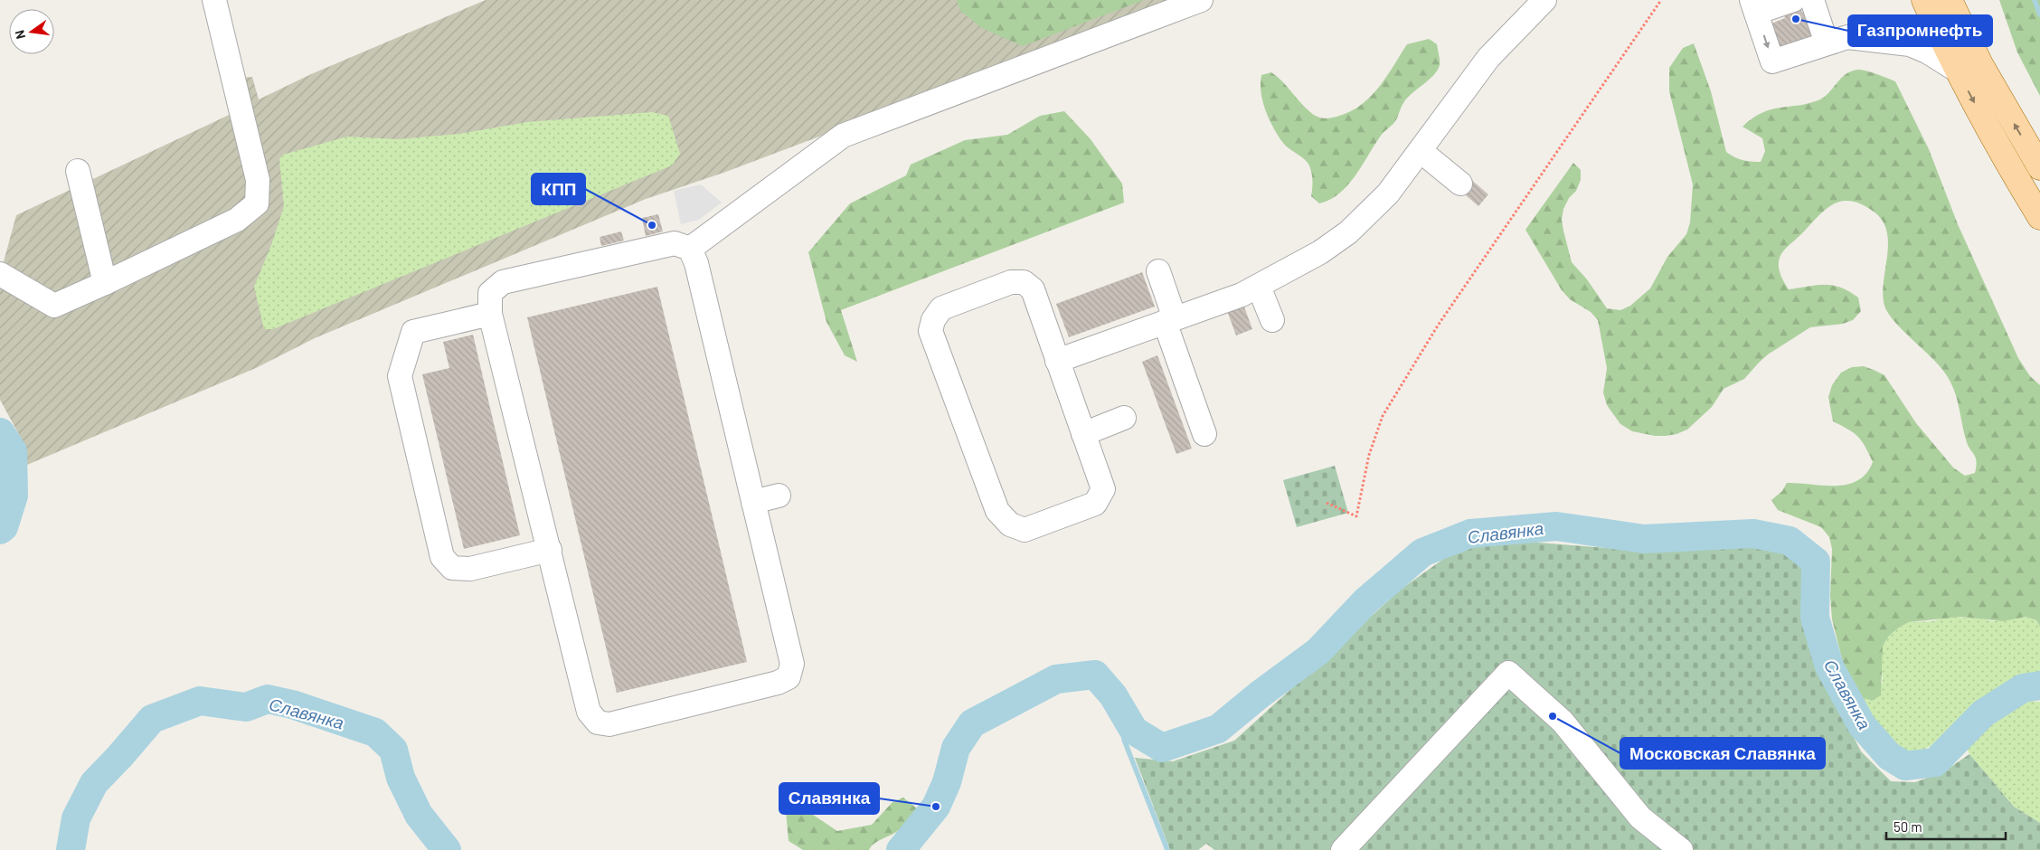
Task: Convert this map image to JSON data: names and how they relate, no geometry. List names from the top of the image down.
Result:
{
  "water": ["Славянка"],
  "places": [
    "Газпромнефть",
    "КПП",
    "Московская Славянка",
    "Славянка"
  ],
  "scale_bar": "50 m",
  "north": "left"
}
